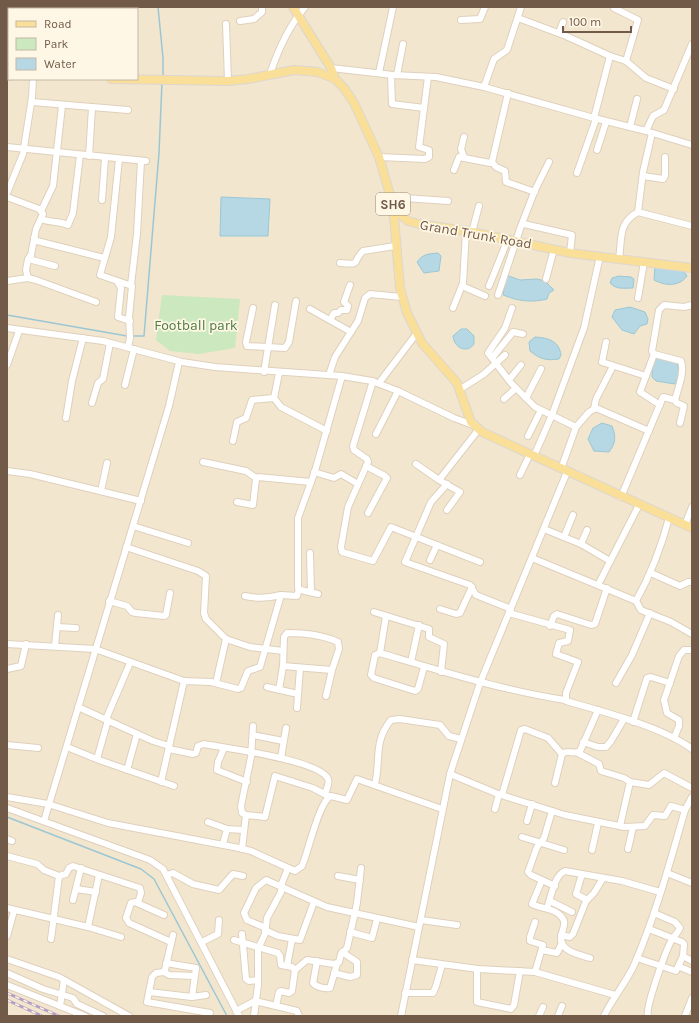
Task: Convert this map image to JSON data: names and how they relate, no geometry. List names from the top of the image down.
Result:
{
  "streets": {
    "main road": ["SH6", "Grand Trunk Road"]
  },
  "parks": ["Football park"],
  "legend": ["Road", "Park", "Water"],
  "scale_bar": "100 m"
}
